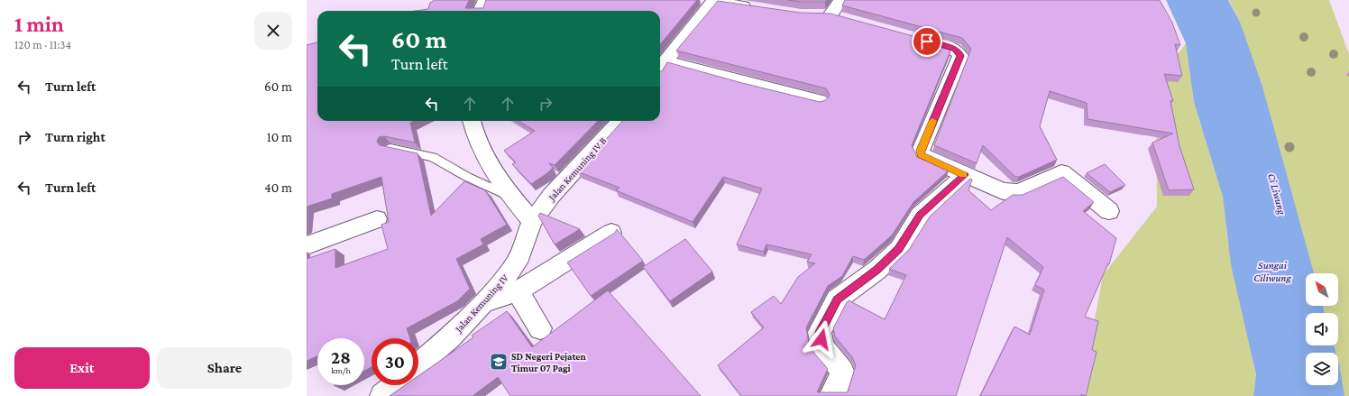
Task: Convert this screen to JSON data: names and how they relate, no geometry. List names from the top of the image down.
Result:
{
  "streets": {
    "street": ["Jalan Kemuning IV B", "Jalan Kemuning IV"]
  },
  "crossings": [
    ["Jalan Kemuning IV B", "Jalan Kemuning IV"]
  ],
  "water": ["Ci Liwung", "Sungai Ciliwung"],
  "places": {
    "school or university": ["SD Negeri Pejaten Timur 07 Pagi"]
  },
  "north": "top left",
  "page": {
    "heading": ["1 min", "120 m · 11:34"],
    "turn": ["60 m", "Turn left"],
    "list": [
      {
        "name": "Turn left",
        "value": "60 m"
      },
      {
        "name": "Turn right",
        "value": "10 m"
      },
      {
        "name": "Turn left",
        "value": "40 m"
      }
    ],
    "speed": "28 km/h",
    "limit": "30",
    "buttons": ["Exit", "Share"]
  }
}
